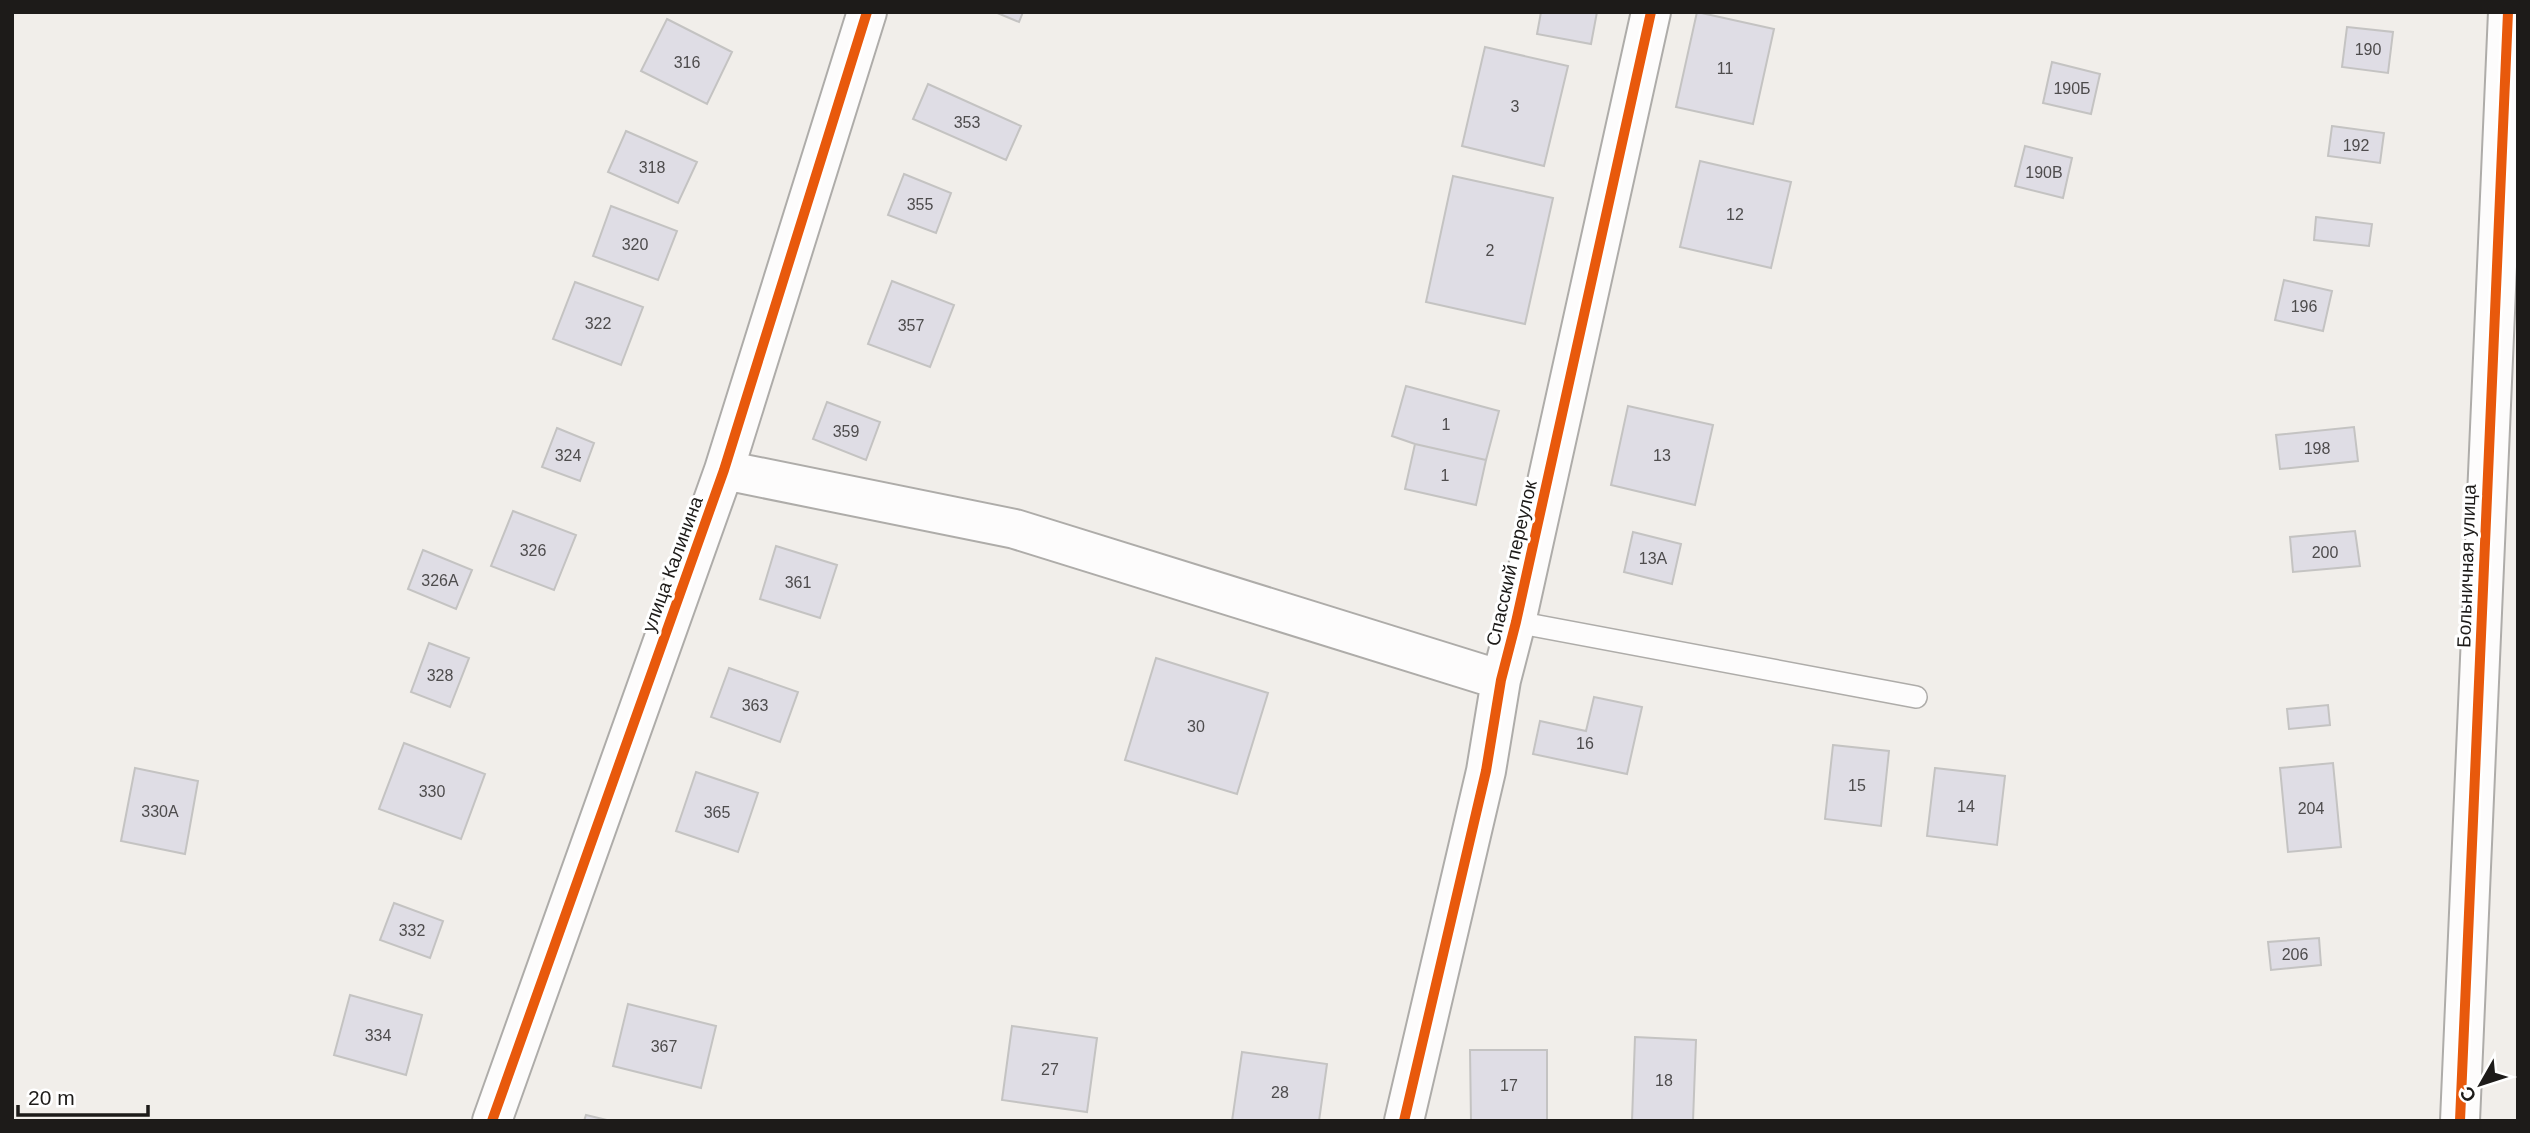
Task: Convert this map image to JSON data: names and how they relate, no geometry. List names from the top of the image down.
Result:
{
  "streets": {
    "street": ["Спасский переулок", "улица Калинина", "Больничная улица"]
  },
  "house_numbers": [
    "190",
    "316",
    "11",
    "190Б",
    "3",
    "353",
    "192",
    "318",
    "190В",
    "355",
    "12",
    "320",
    "2",
    "196",
    "322",
    "357",
    "1",
    "359",
    "198",
    "324",
    "13",
    "1",
    "326",
    "200",
    "13А",
    "326А",
    "361",
    "328",
    "363",
    "30",
    "16",
    "15",
    "330",
    "14",
    "204",
    "330А",
    "365",
    "332",
    "206",
    "334",
    "367",
    "27",
    "18",
    "17",
    "28"
  ],
  "scale_bar": "20 m",
  "north": "bottom left"
}
